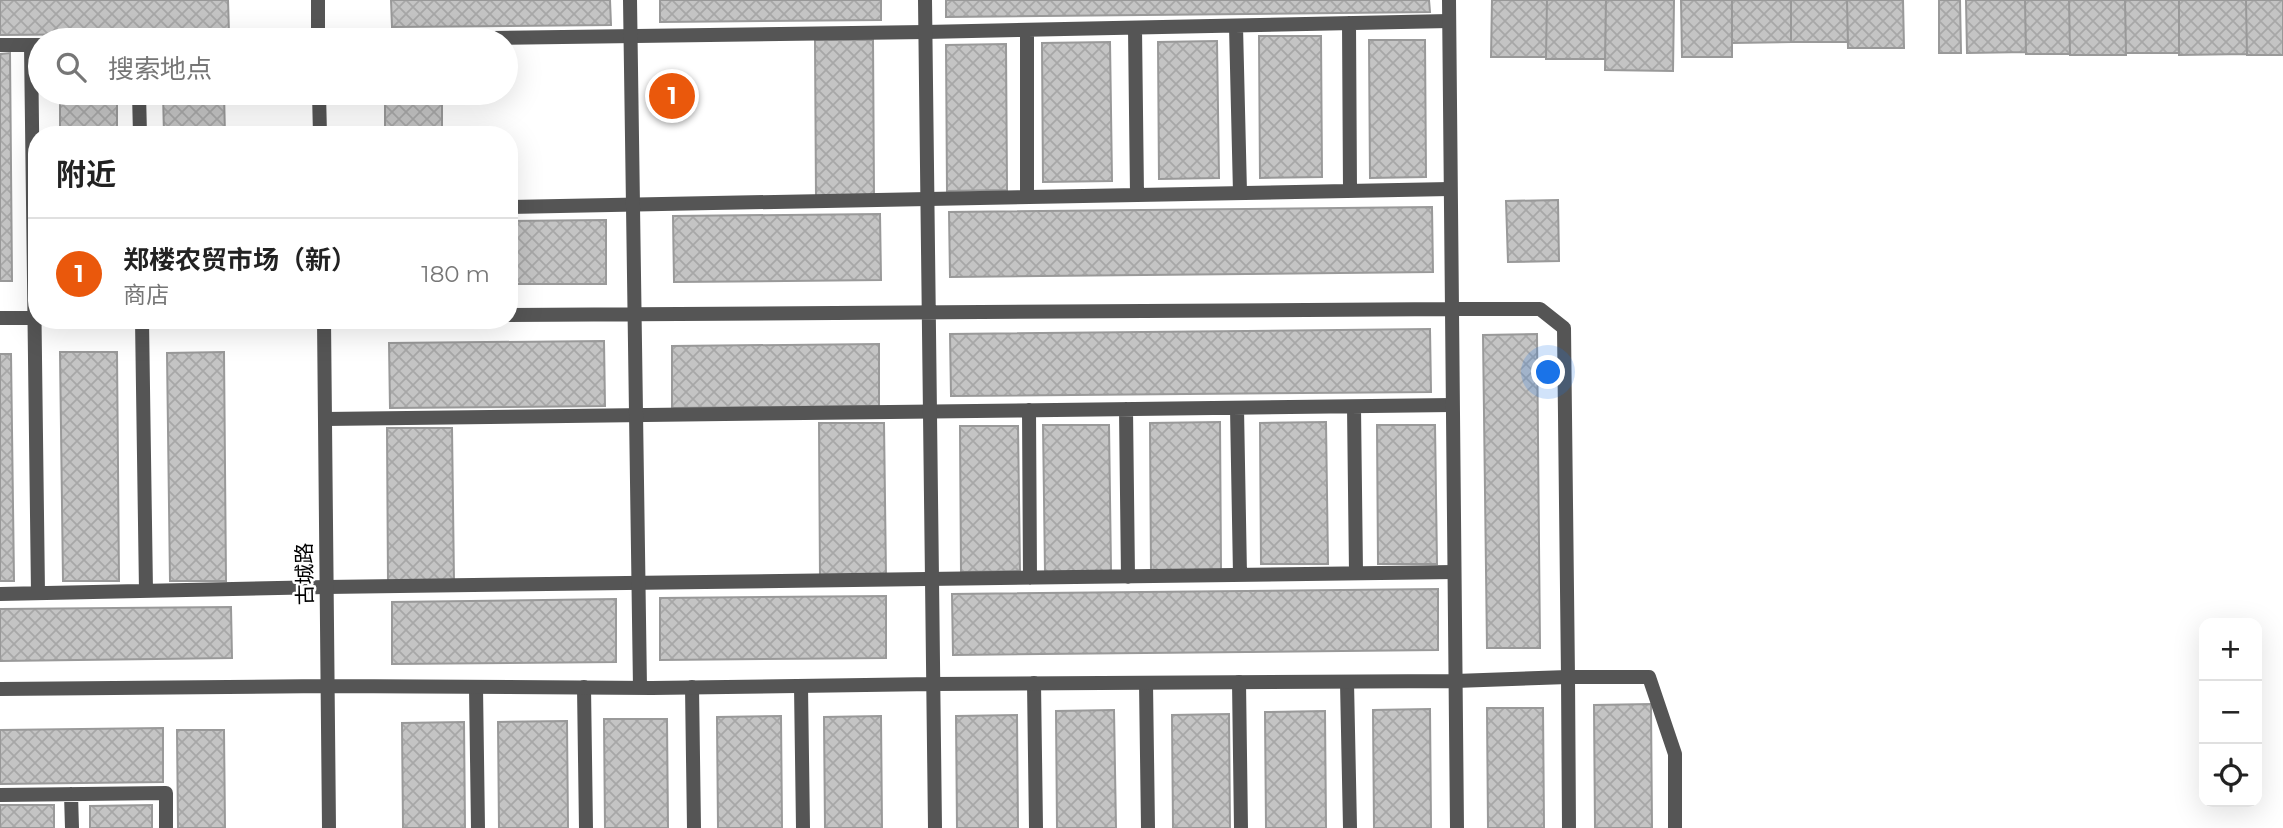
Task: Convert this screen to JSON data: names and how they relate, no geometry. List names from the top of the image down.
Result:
{
  "streets": {
    "street": ["古城路"]
  },
  "page": {
    "search": "搜索地点",
    "pins": "1",
    "heading": "附近",
    "list": [
      {
        "mark": "1",
        "name": "郑楼农贸市场（新）",
        "note": "商店",
        "value": "180 m"
      }
    ],
    "map_buttons": ["+", "−"]
  }
}
